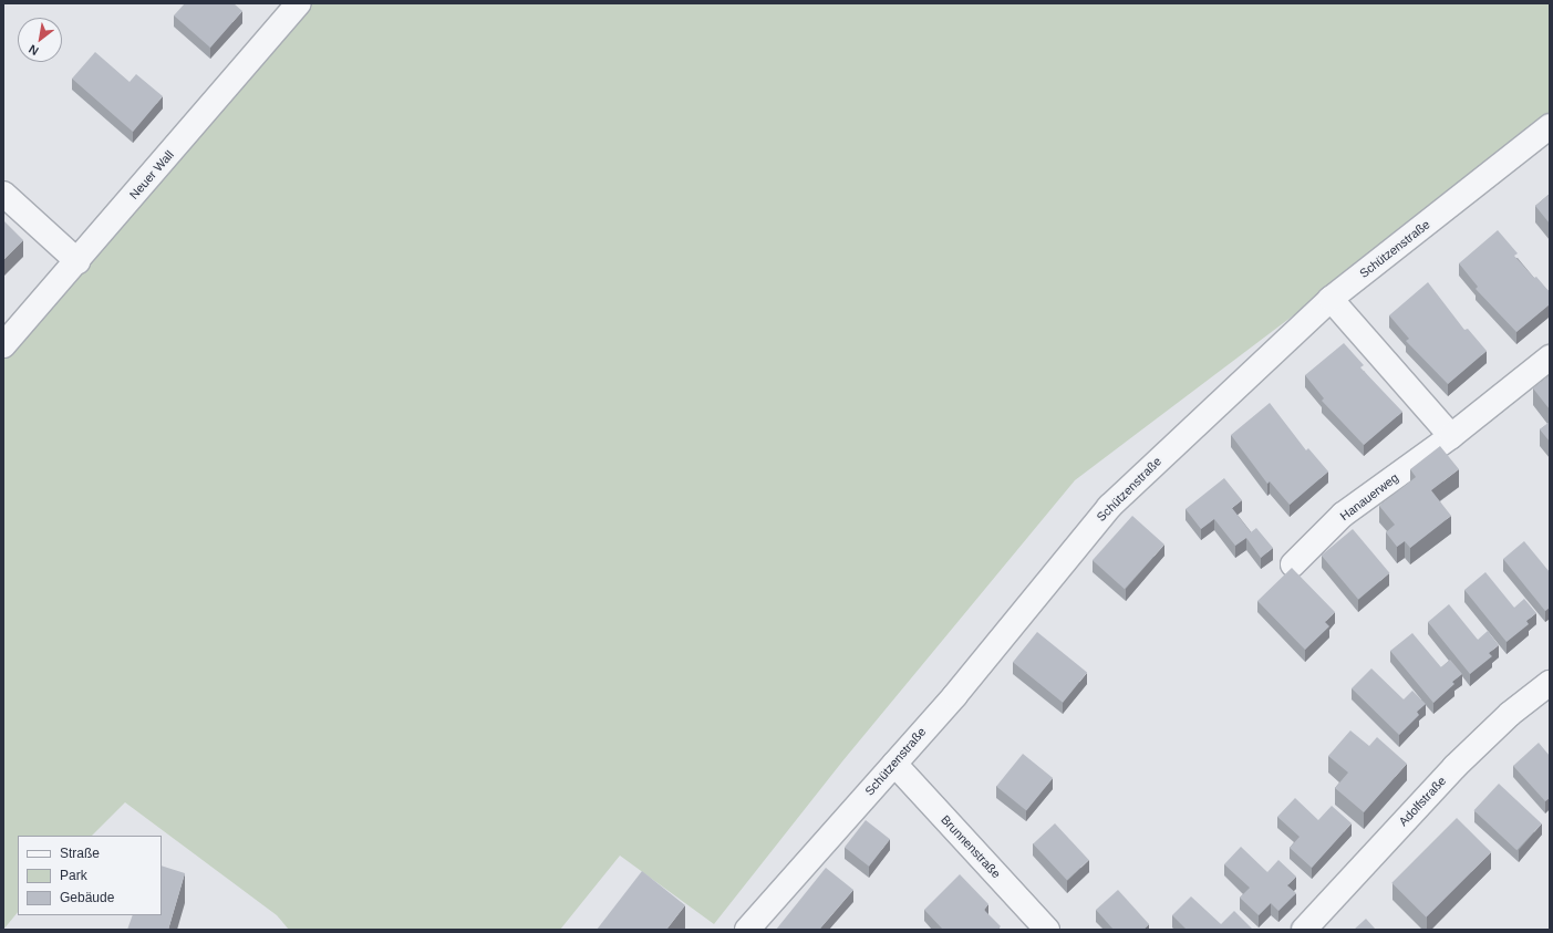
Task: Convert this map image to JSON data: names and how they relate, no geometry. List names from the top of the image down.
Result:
{
  "streets": {
    "street": [
      "Neuer Wall",
      "Schützenstraße",
      "Hanauerweg",
      "Adolfstraße",
      "Brunnenstraße"
    ]
  },
  "crossings": [
    ["Schützenstraße", "Brunnenstraße"]
  ],
  "legend": ["Straße", "Park", "Gebäude"],
  "north": "bottom left"
}
